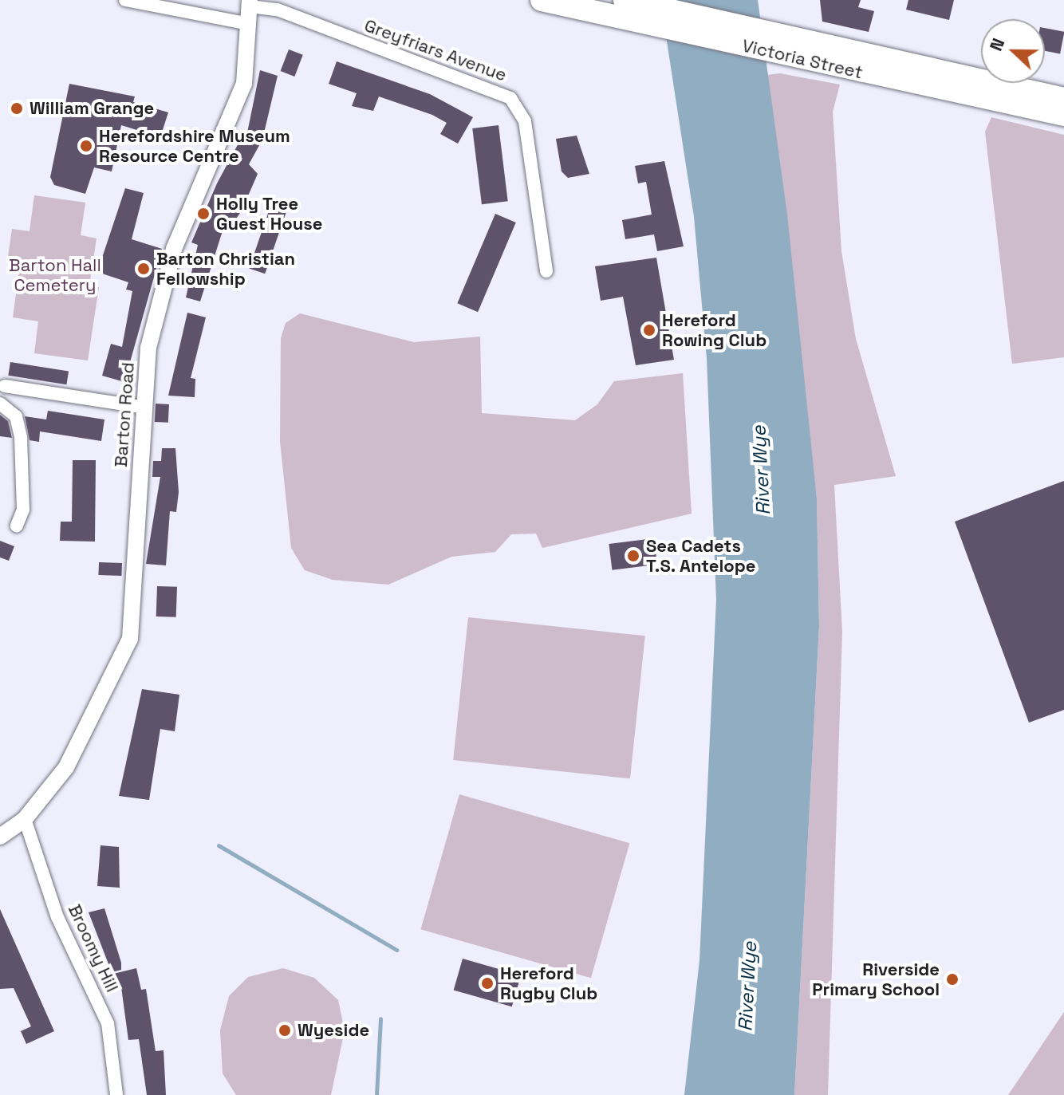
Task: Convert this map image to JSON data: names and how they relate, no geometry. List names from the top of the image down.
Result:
{
  "streets": {
    "highway": ["Victoria Street"],
    "street": ["Greyfriars Avenue", "Barton Road", "Broomy Hill"]
  },
  "crossings": [
    ["Greyfriars Avenue", "Barton Road"],
    ["Barton Road", "Broomy Hill"]
  ],
  "water": ["River Wye"],
  "parks": ["Barton Hall Cemetery"],
  "places": [
    "William Grange",
    "Herefordshire Museum Resource Centre",
    "Holly Tree Guest House",
    "Barton Christian Fellowship",
    "Hereford Rowing Club",
    "Sea Cadets T.S. Antelope",
    "Riverside Primary School",
    "Hereford Rugby Club",
    "Wyeside"
  ],
  "north": "left"
}
